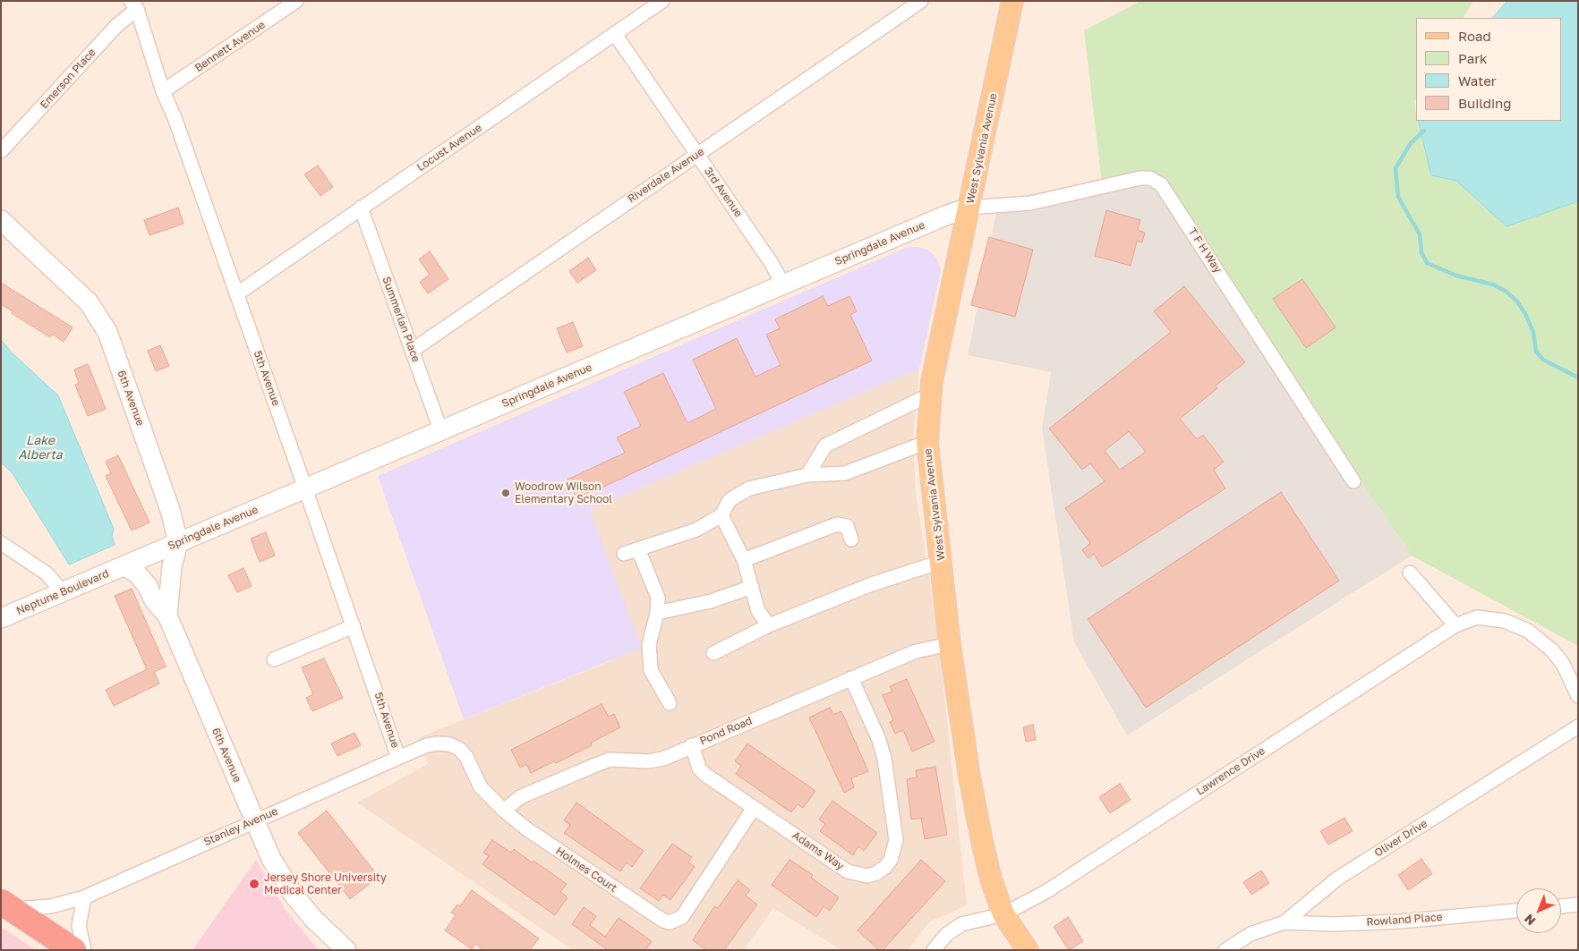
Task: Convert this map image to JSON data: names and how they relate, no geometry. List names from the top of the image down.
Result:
{
  "streets": {
    "main road": ["West Sylvania Avenue"],
    "street": [
      "Bennett Avenue",
      "Emerson Place",
      "Locust Avenue",
      "Riverdale Avenue",
      "3rd Avenue",
      "Springdale Avenue",
      "T F H Way",
      "Summerlan Place",
      "5th Avenue",
      "6th Avenue",
      "Neptune Boulevard",
      "Pond Road",
      "Lawrence Drive",
      "Stanley Avenue",
      "Oliver Drive",
      "Adams Way",
      "Holmes Court",
      "Rowland Place"
    ]
  },
  "crossings": [
    ["Bennett Avenue", "5th Avenue"],
    ["Emerson Place", "5th Avenue"],
    ["Locust Avenue", "3rd Avenue"],
    ["Locust Avenue", "Summerlan Place"],
    ["Locust Avenue", "5th Avenue"],
    ["West Sylvania Avenue", "Springdale Avenue"],
    ["West Sylvania Avenue", "T F H Way"],
    ["West Sylvania Avenue", "Pond Road"],
    ["West Sylvania Avenue", "Lawrence Drive"],
    ["Riverdale Avenue", "3rd Avenue"],
    ["Riverdale Avenue", "Summerlan Place"],
    ["3rd Avenue", "Springdale Avenue"],
    ["Springdale Avenue", "T F H Way"],
    ["Springdale Avenue", "Summerlan Place"],
    ["Springdale Avenue", "5th Avenue"],
    ["Springdale Avenue", "6th Avenue"],
    ["Springdale Avenue", "Neptune Boulevard"],
    ["5th Avenue", "Stanley Avenue"],
    ["5th Avenue", "Holmes Court"],
    ["6th Avenue", "Neptune Boulevard"],
    ["6th Avenue", "Stanley Avenue"],
    ["Pond Road", "Adams Way"],
    ["Pond Road", "Holmes Court"],
    ["Stanley Avenue", "Holmes Court"],
    ["Oliver Drive", "Rowland Place"],
    ["Adams Way", "Holmes Court"]
  ],
  "water": ["Lake Alberta"],
  "places": ["Woodrow Wilson Elementary School", "Jersey Shore University Medical Center"],
  "legend": [
    "Road",
    "Park",
    "Water",
    "Building"
  ],
  "north": "bottom left"
}
